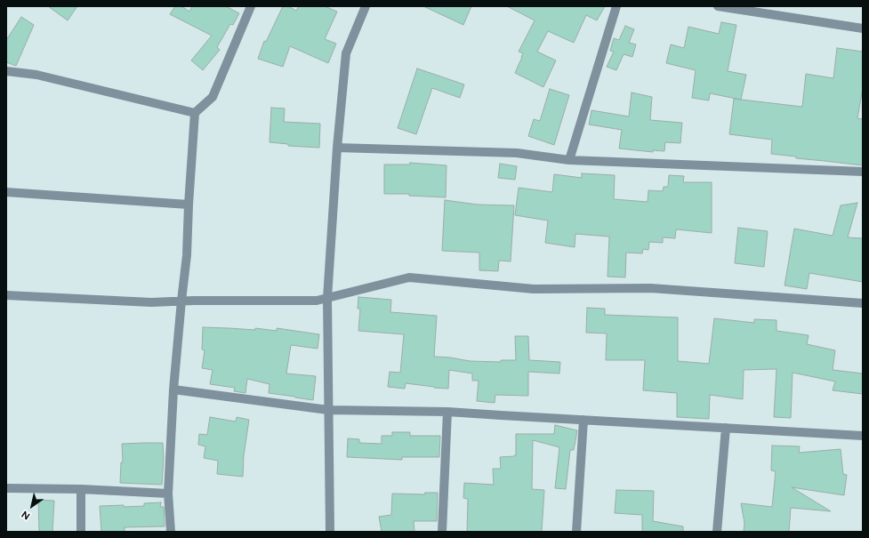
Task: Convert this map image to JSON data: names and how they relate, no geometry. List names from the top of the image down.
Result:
{
  "north": "bottom left"
}
